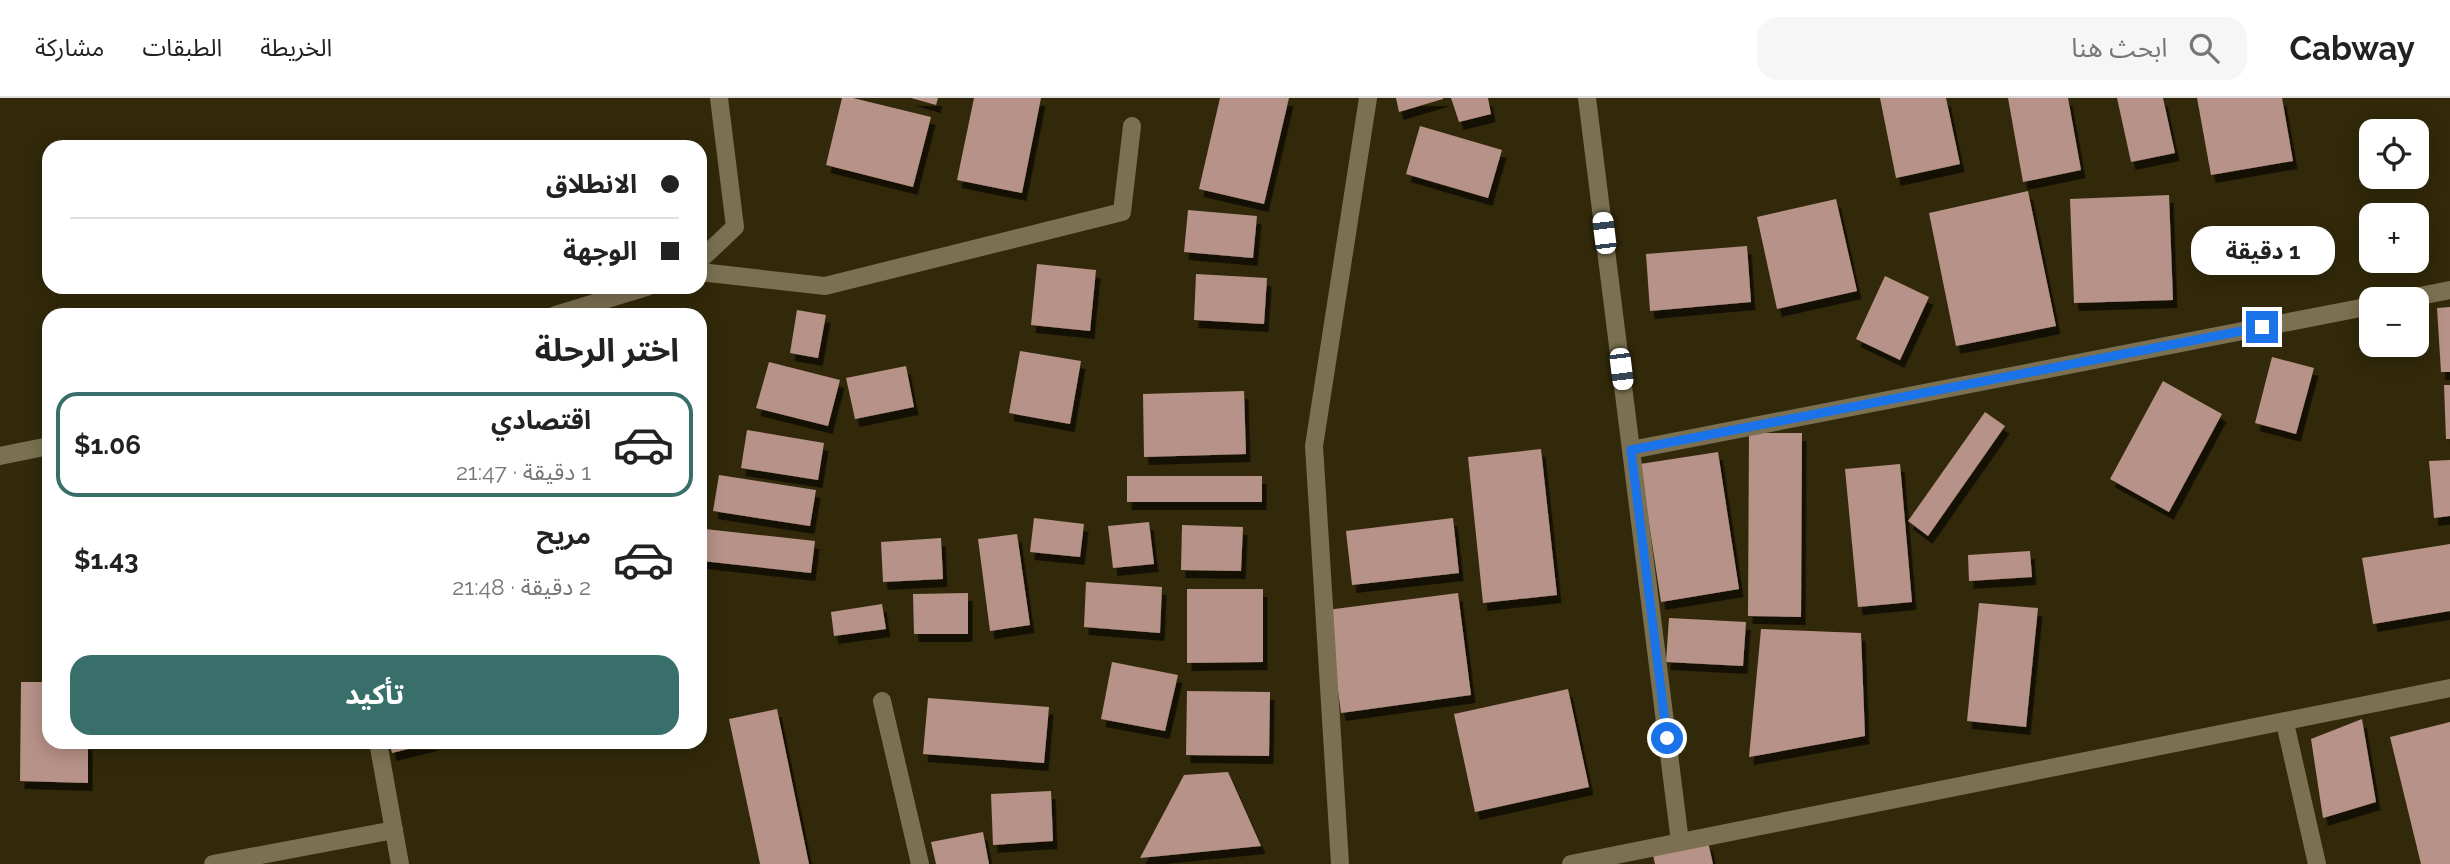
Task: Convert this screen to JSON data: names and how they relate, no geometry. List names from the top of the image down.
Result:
{
  "page": {
    "header": "Cabway",
    "search": "ابحث هنا",
    "nav": ["الخريطة", "الطبقات", "مشاركة"],
    "map_buttons": ["+", "−"],
    "banner": ["الانطلاق", "الوجهة"],
    "bubble": "1 دقيقة",
    "heading": "اختر الرحلة",
    "list": [
      {
        "name": "اقتصادي",
        "note": "1 دقيقة · 21:47",
        "value": "$1.06"
      },
      {
        "name": "مريح",
        "note": "2 دقيقة · 21:48",
        "value": "$1.43"
      }
    ],
    "buttons": "تأكيد"
  }
}
